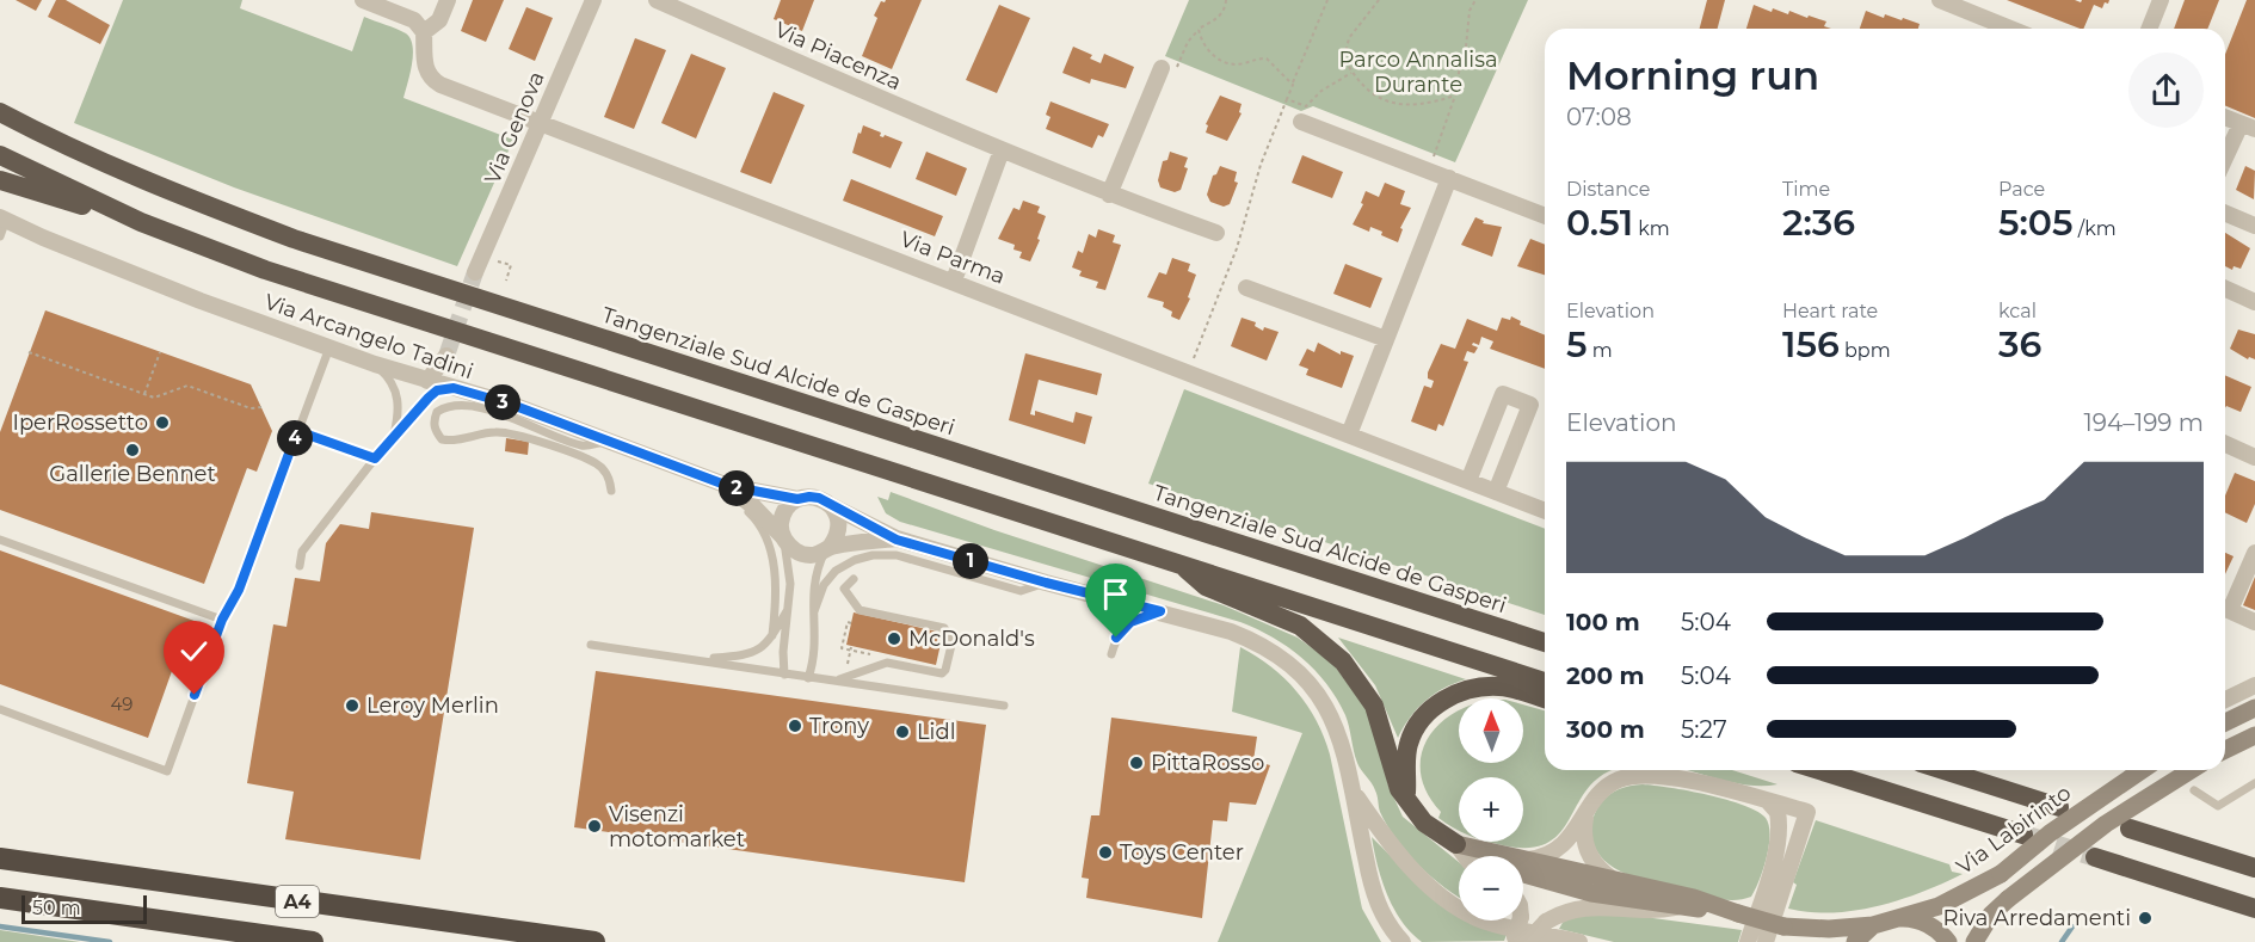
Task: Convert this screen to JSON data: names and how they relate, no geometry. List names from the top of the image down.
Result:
{
  "streets": {
    "highway": ["Tangenziale Sud Alcide de Gasperi", "A4"],
    "main road": ["Via Labirinto"],
    "street": [
      "Via Piacenza",
      "Via Genova",
      "Via Parma",
      "Via Arcangelo Tadini"
    ]
  },
  "crossings": [
    ["Via Genova", "Via Parma"]
  ],
  "parks": ["Parco Annalisa Durante"],
  "places": [
    "IperRossetto",
    "Gallerie Bennet",
    "McDonald's",
    "Leroy Merlin",
    "Trony",
    "Lidl",
    "PittaRosso",
    "Visenzi motomarket",
    "Toys Center",
    "Riva Arredamenti"
  ],
  "house_numbers": ["49"],
  "scale_bar": "50 m",
  "north": "top",
  "page": {
    "heading": ["Morning run", "07:08"],
    "stats": [
      ["Distance", "0.51 km"],
      ["Time", "2:36"],
      ["Pace", "5:05 /km"],
      ["Elevation", "5 m"],
      ["Heart rate", "156 bpm"],
      ["kcal", "36"]
    ],
    "pins": [
      "3",
      "4",
      "2",
      "1"
    ],
    "chart": ["Elevation", "194–199 m"],
    "list": [
      {
        "name": "100 m",
        "note": "5:04"
      },
      {
        "name": "200 m",
        "note": "5:04"
      },
      {
        "name": "300 m",
        "note": "5:27"
      }
    ],
    "map_buttons": ["+", "−"],
    "scale": "50 m"
  }
}
